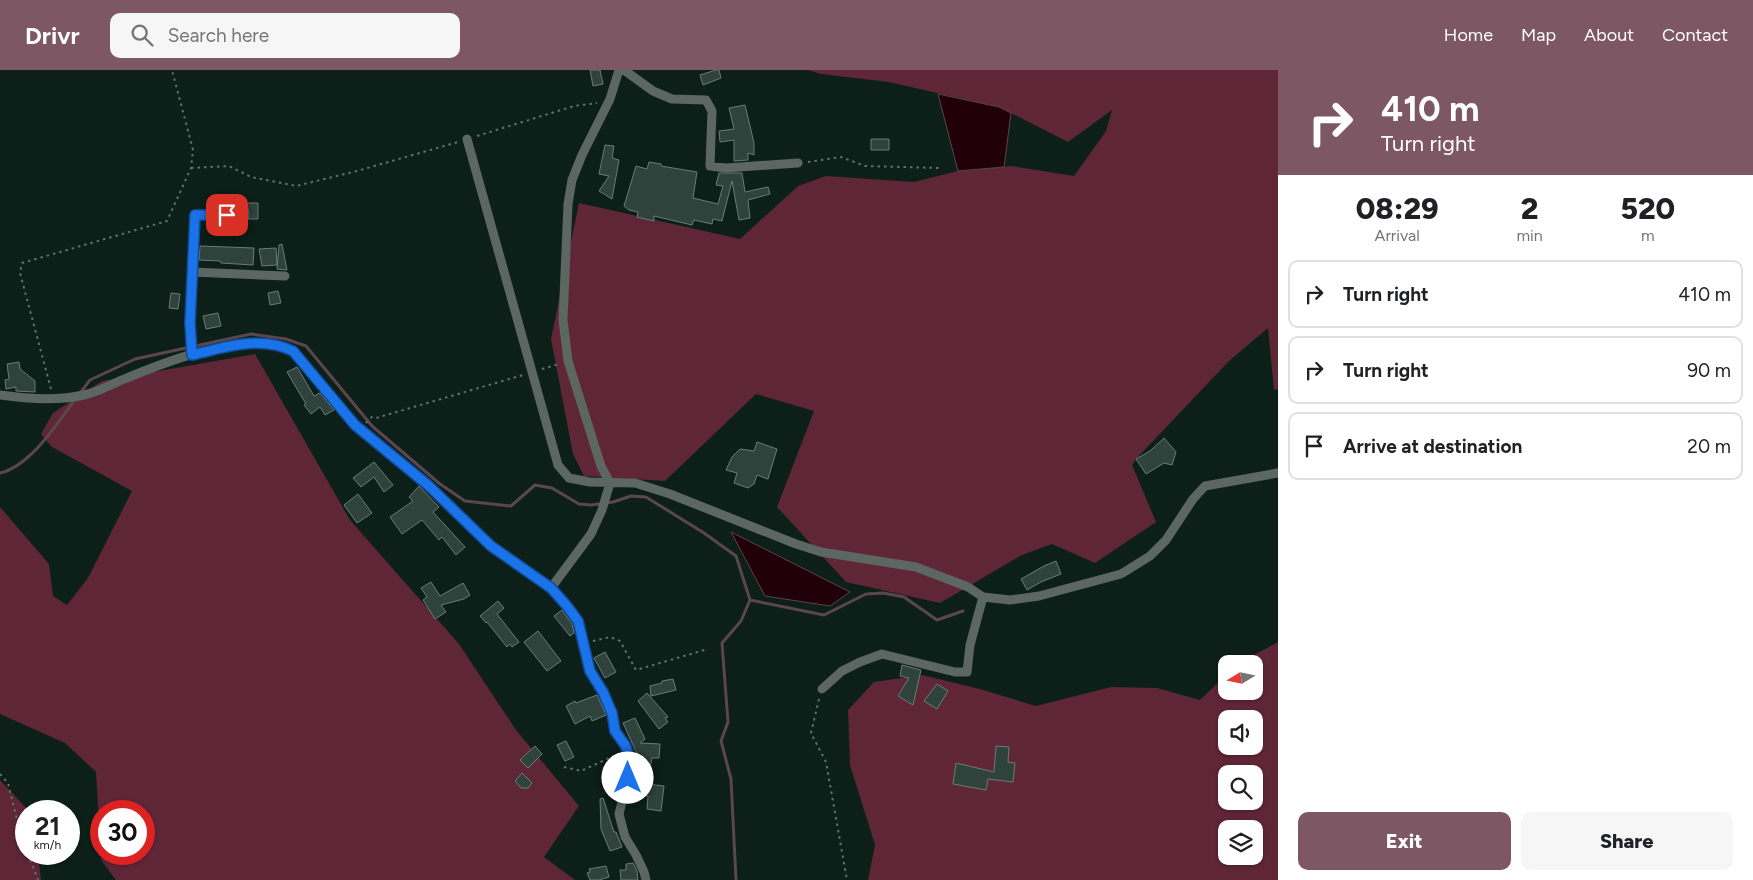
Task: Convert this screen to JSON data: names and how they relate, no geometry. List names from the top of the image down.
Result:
{
  "north": "left",
  "page": {
    "header": "Drivr",
    "search": "Search here",
    "nav": [
      "Home",
      "Map",
      "About",
      "Contact"
    ],
    "turn": ["410 m", "Turn right"],
    "eta": [
      "08:29",
      "Arrival",
      "2",
      "min",
      "520",
      "m"
    ],
    "list": [
      {
        "name": "Turn right",
        "value": "410 m"
      },
      {
        "name": "Turn right",
        "value": "90 m"
      },
      {
        "name": "Arrive at destination",
        "value": "20 m"
      }
    ],
    "speed": "21 km/h",
    "limit": "30",
    "buttons": ["Exit", "Share"]
  }
}
